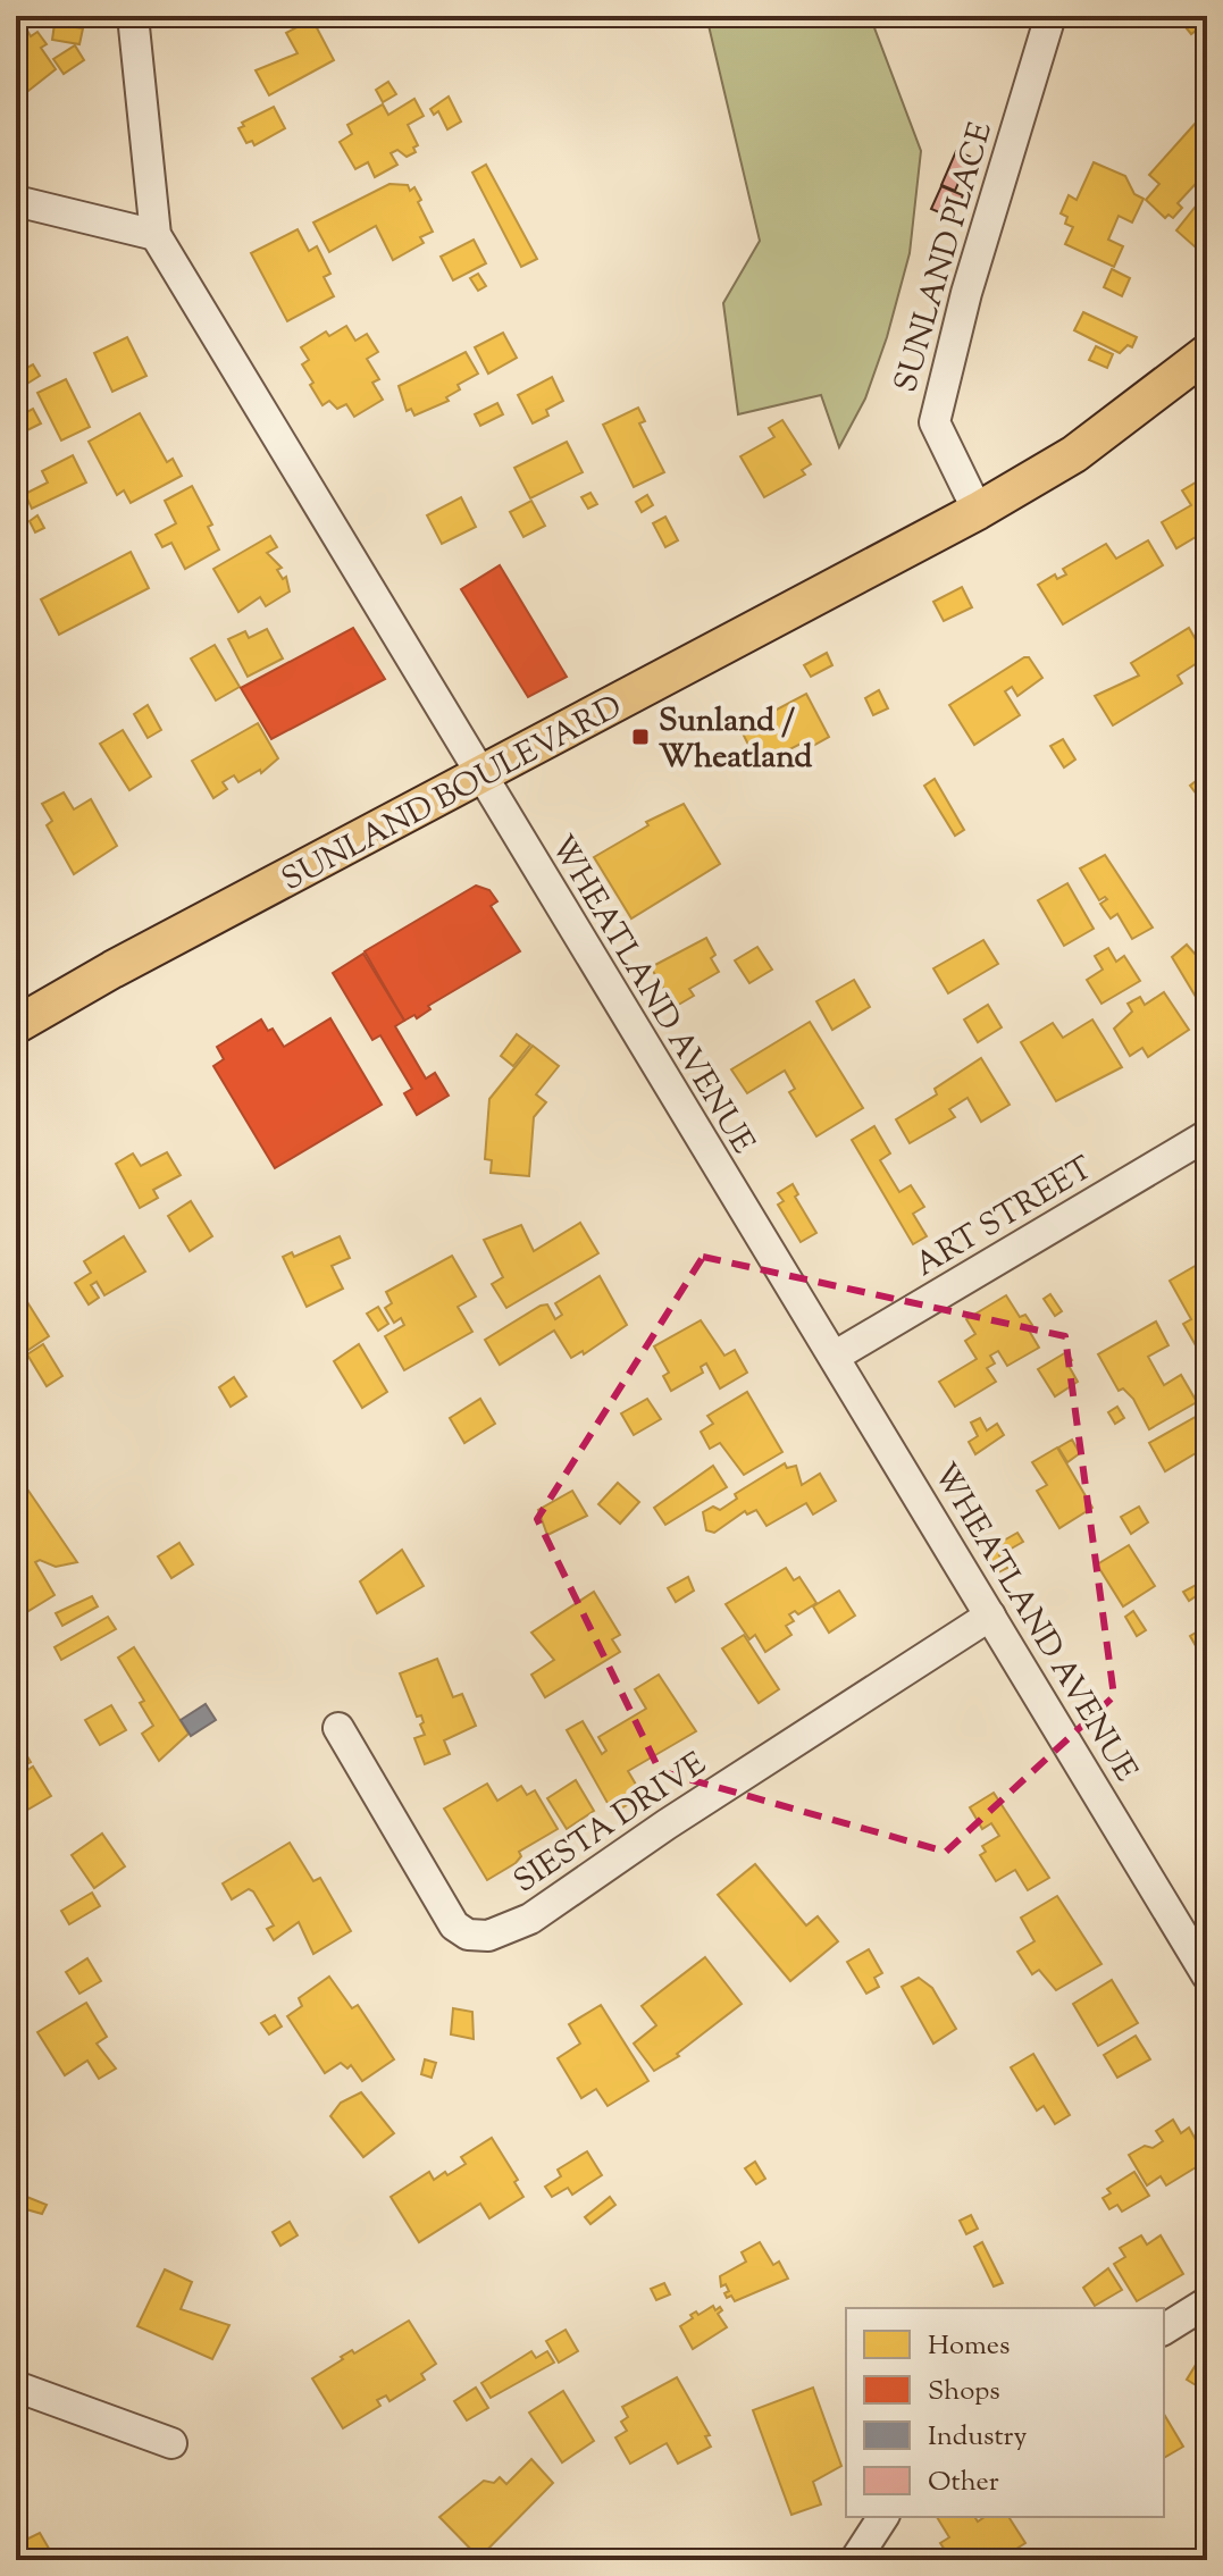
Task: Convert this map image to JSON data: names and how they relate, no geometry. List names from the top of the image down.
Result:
{
  "streets": {
    "main road": ["SUNLAND BOULEVARD"],
    "street": [
      "SUNLAND PLACE",
      "WHEATLAND AVENUE",
      "ART STREET",
      "SIESTA DRIVE"
    ]
  },
  "crossings": [
    ["SUNLAND PLACE", "SUNLAND BOULEVARD"],
    ["SUNLAND BOULEVARD", "WHEATLAND AVENUE"],
    ["WHEATLAND AVENUE", "ART STREET"],
    ["WHEATLAND AVENUE", "SIESTA DRIVE"]
  ],
  "places": {
    "transit": ["Sunland / Wheatland"]
  },
  "legend": [
    "Homes",
    "Shops",
    "Industry",
    "Other"
  ]
}
